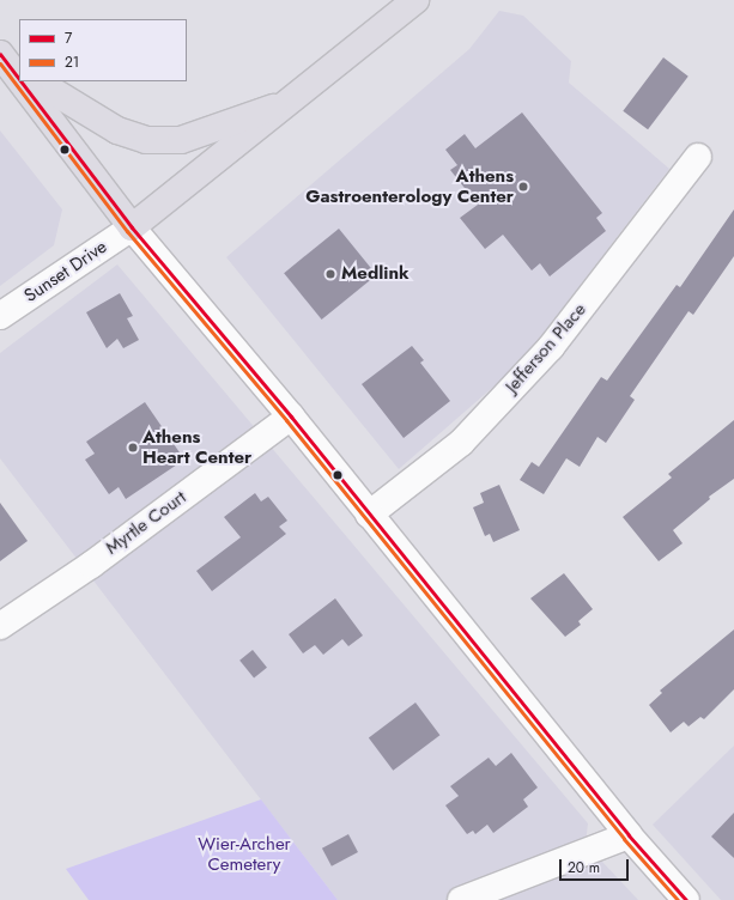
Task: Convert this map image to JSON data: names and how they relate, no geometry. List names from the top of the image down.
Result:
{
  "streets": {
    "street": ["Sunset Drive", "Jefferson Place", "Myrtle Court"]
  },
  "parks": ["Wier-Archer Cemetery"],
  "places": ["Athens Gastroenterology Center", "Medlink", "Athens Heart Center"],
  "lines": ["transit line 7", "transit line 21"],
  "legend": ["7", "21"],
  "scale_bar": "20 m"
}
